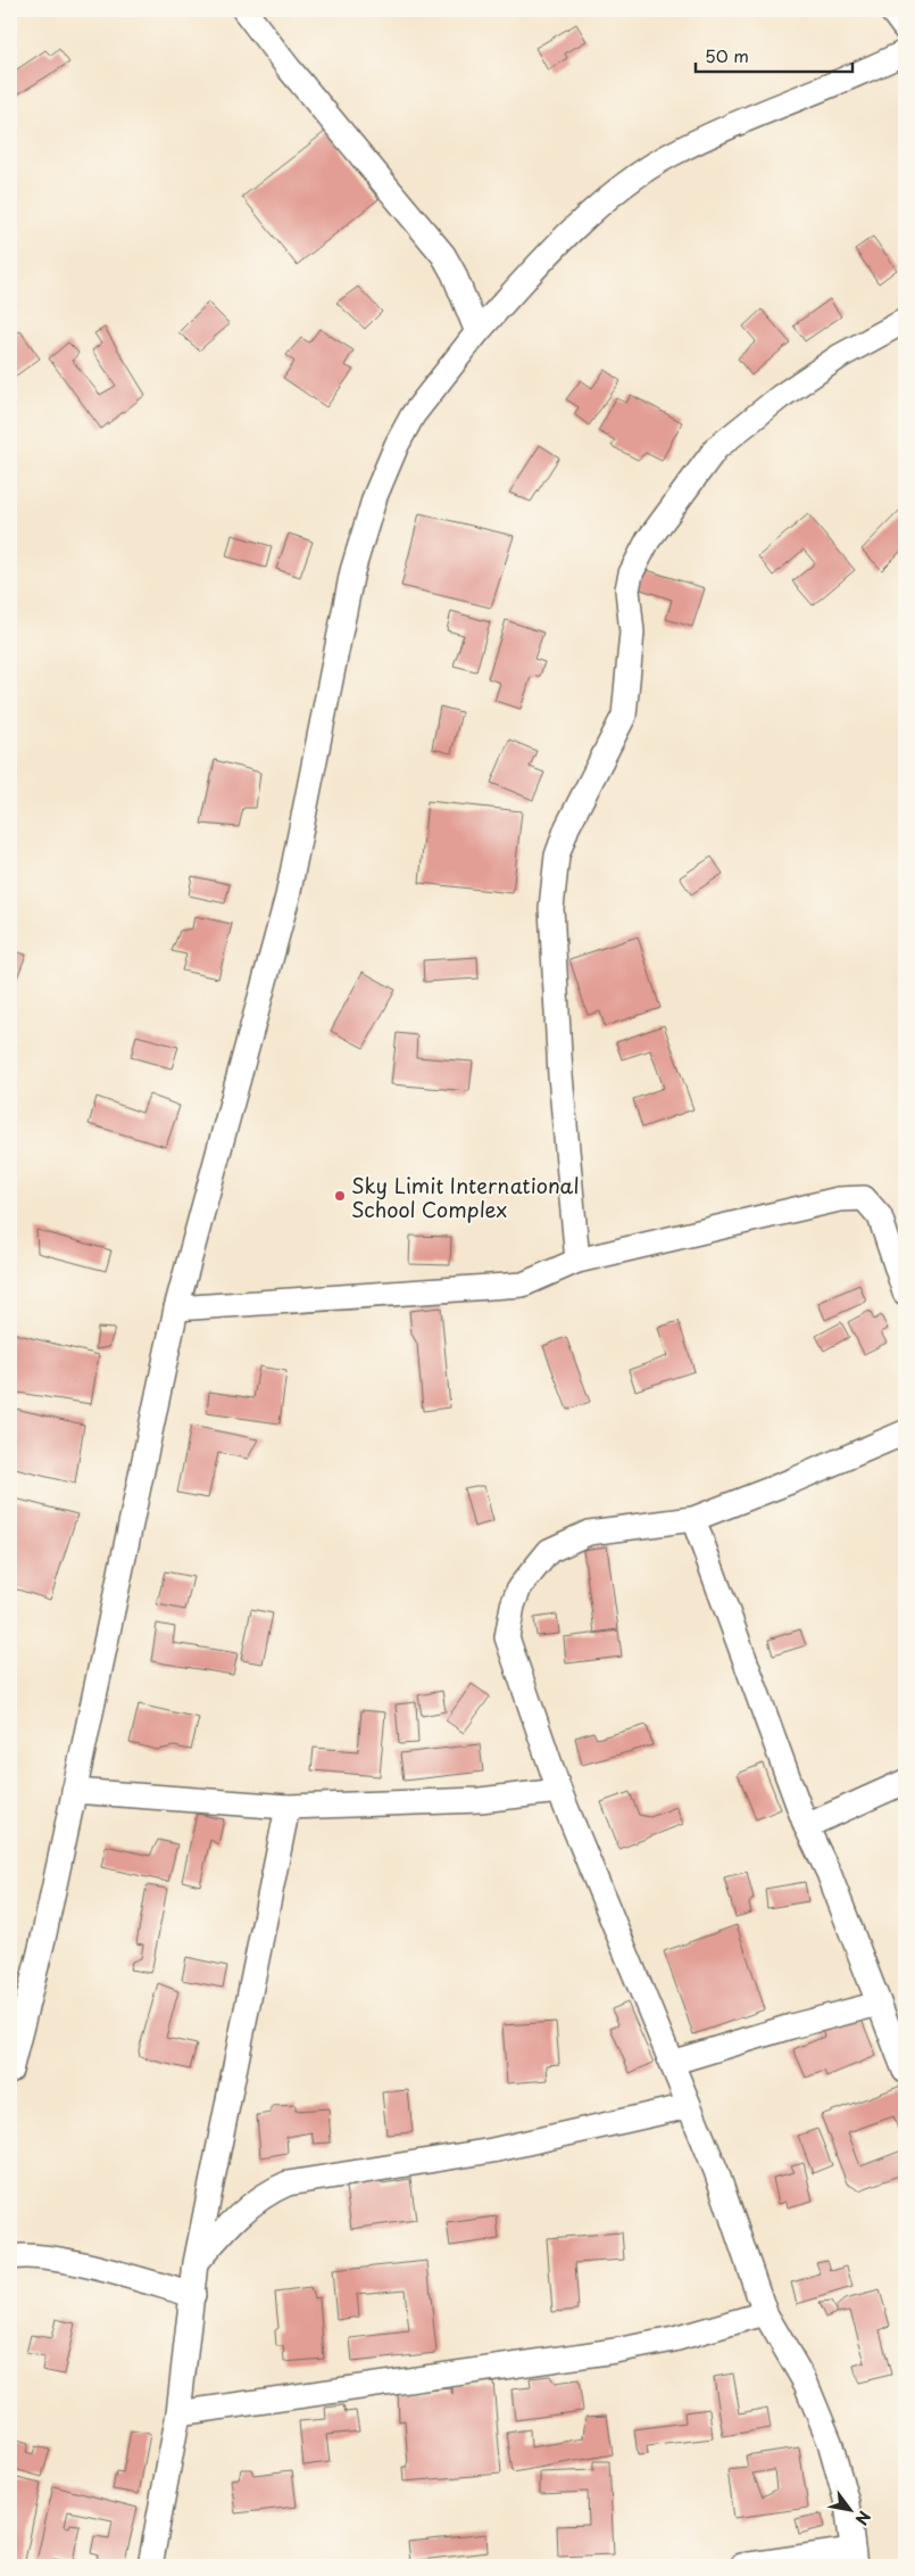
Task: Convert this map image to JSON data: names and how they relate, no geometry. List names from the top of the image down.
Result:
{
  "places": ["Sky Limit International School Complex"],
  "scale_bar": "50 m",
  "north": "bottom right"
}
